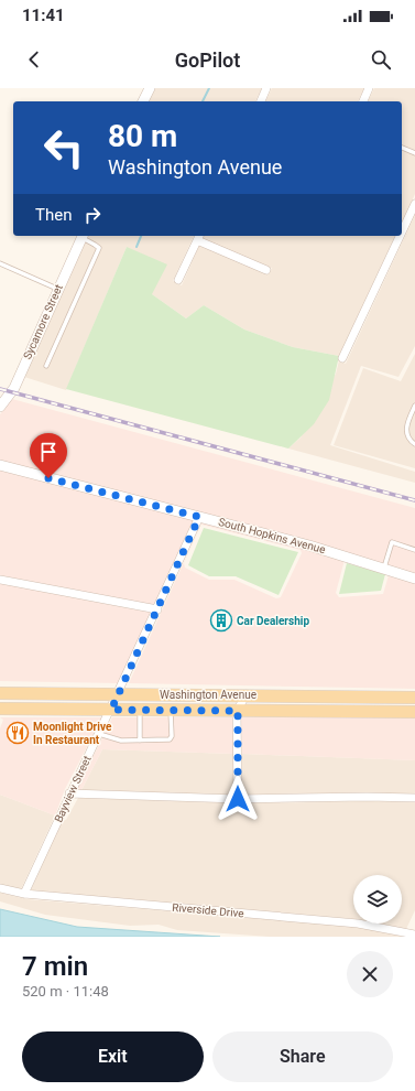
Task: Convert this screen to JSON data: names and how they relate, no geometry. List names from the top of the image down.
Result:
{
  "streets": {
    "main road": ["Washington Avenue"],
    "street": [
      "Sycamore Street",
      "South Hopkins Avenue",
      "Bayview Street",
      "Riverside Drive"
    ]
  },
  "crossings": [
    ["South Hopkins Avenue", "Bayview Street"],
    ["Washington Avenue", "Bayview Street"],
    ["Bayview Street", "Riverside Drive"]
  ],
  "places": {
    "building": ["Car Dealership"],
    "restaurant": ["Moonlight Drive In Restaurant"]
  },
  "page": {
    "status": "11:41",
    "header": "GoPilot",
    "turn": ["80 m", "Washington Avenue"],
    "then": "Then",
    "heading": ["7 min", "520 m · 11:48"],
    "buttons": ["Exit", "Share"]
  }
}
